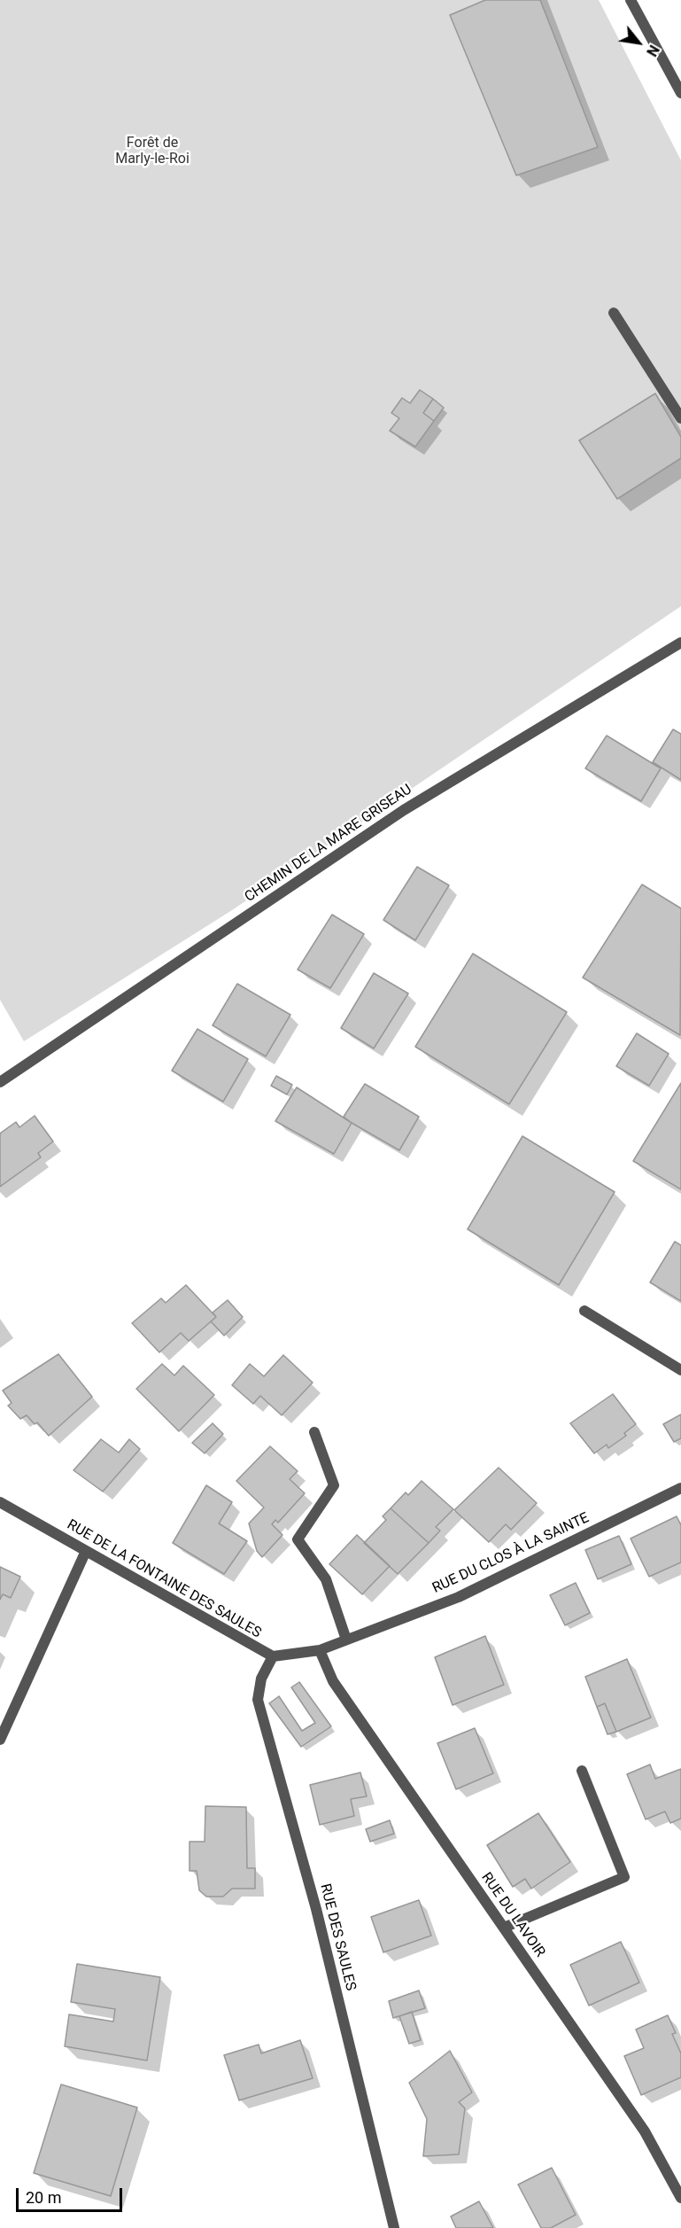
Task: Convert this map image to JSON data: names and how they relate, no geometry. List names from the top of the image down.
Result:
{
  "streets": {
    "street": [
      "CHEMIN DE LA MARE GRISEAU",
      "RUE DU CLOS À LA SAINTE",
      "RUE DE LA FONTAINE DES SAULES",
      "RUE DU LAVOIR",
      "RUE DES SAULES"
    ]
  },
  "crossings": [
    ["RUE DU CLOS À LA SAINTE", "RUE DU LAVOIR"],
    ["RUE DE LA FONTAINE DES SAULES", "RUE DES SAULES"]
  ],
  "parks": ["Forêt de Marly-le-Roi"],
  "scale_bar": "20 m",
  "north": "bottom right"
}
